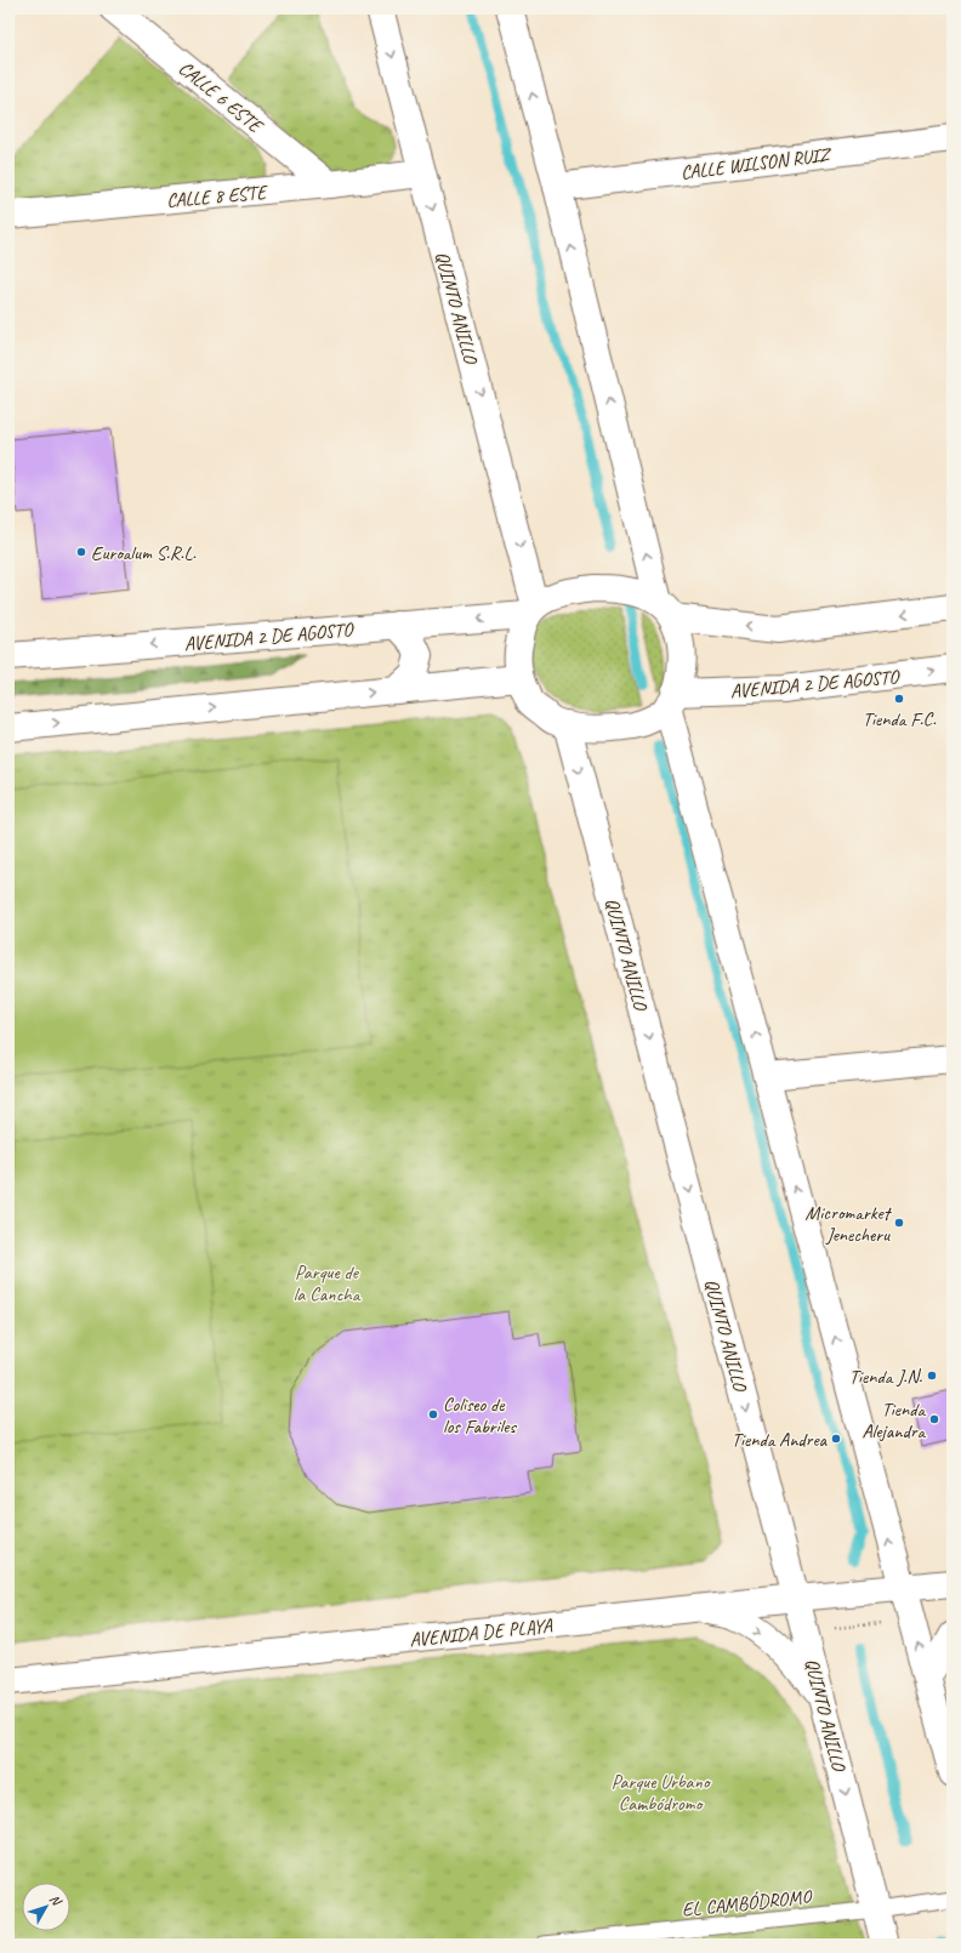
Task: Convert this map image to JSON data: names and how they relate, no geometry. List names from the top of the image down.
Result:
{
  "streets": {
    "main road": [
      "CALLE 6 ESTE",
      "CALLE WILSON RUIZ",
      "CALLE 8 ESTE",
      "QUINTO ANILLO",
      "AVENIDA 2 DE AGOSTO",
      "AVENIDA DE PLAYA"
    ],
    "lane": ["EL CAMBÓDROMO"]
  },
  "crossings": [
    ["CALLE 6 ESTE", "CALLE 8 ESTE"],
    ["CALLE 8 ESTE", "QUINTO ANILLO"],
    ["QUINTO ANILLO", "AVENIDA 2 DE AGOSTO"],
    ["QUINTO ANILLO", "AVENIDA DE PLAYA"],
    ["QUINTO ANILLO", "EL CAMBÓDROMO"]
  ],
  "parks": ["Parque de la Cancha", "Parque Urbano Cambódromo"],
  "places": [
    "Euroalum S.R.L.",
    "Tienda F.C.",
    "Micromarket Jenecheru",
    "Tienda J.N.",
    "Coliseo de los Fabriles",
    "Tienda Alejandra",
    "Tienda Andrea"
  ],
  "north": "top right"
}
